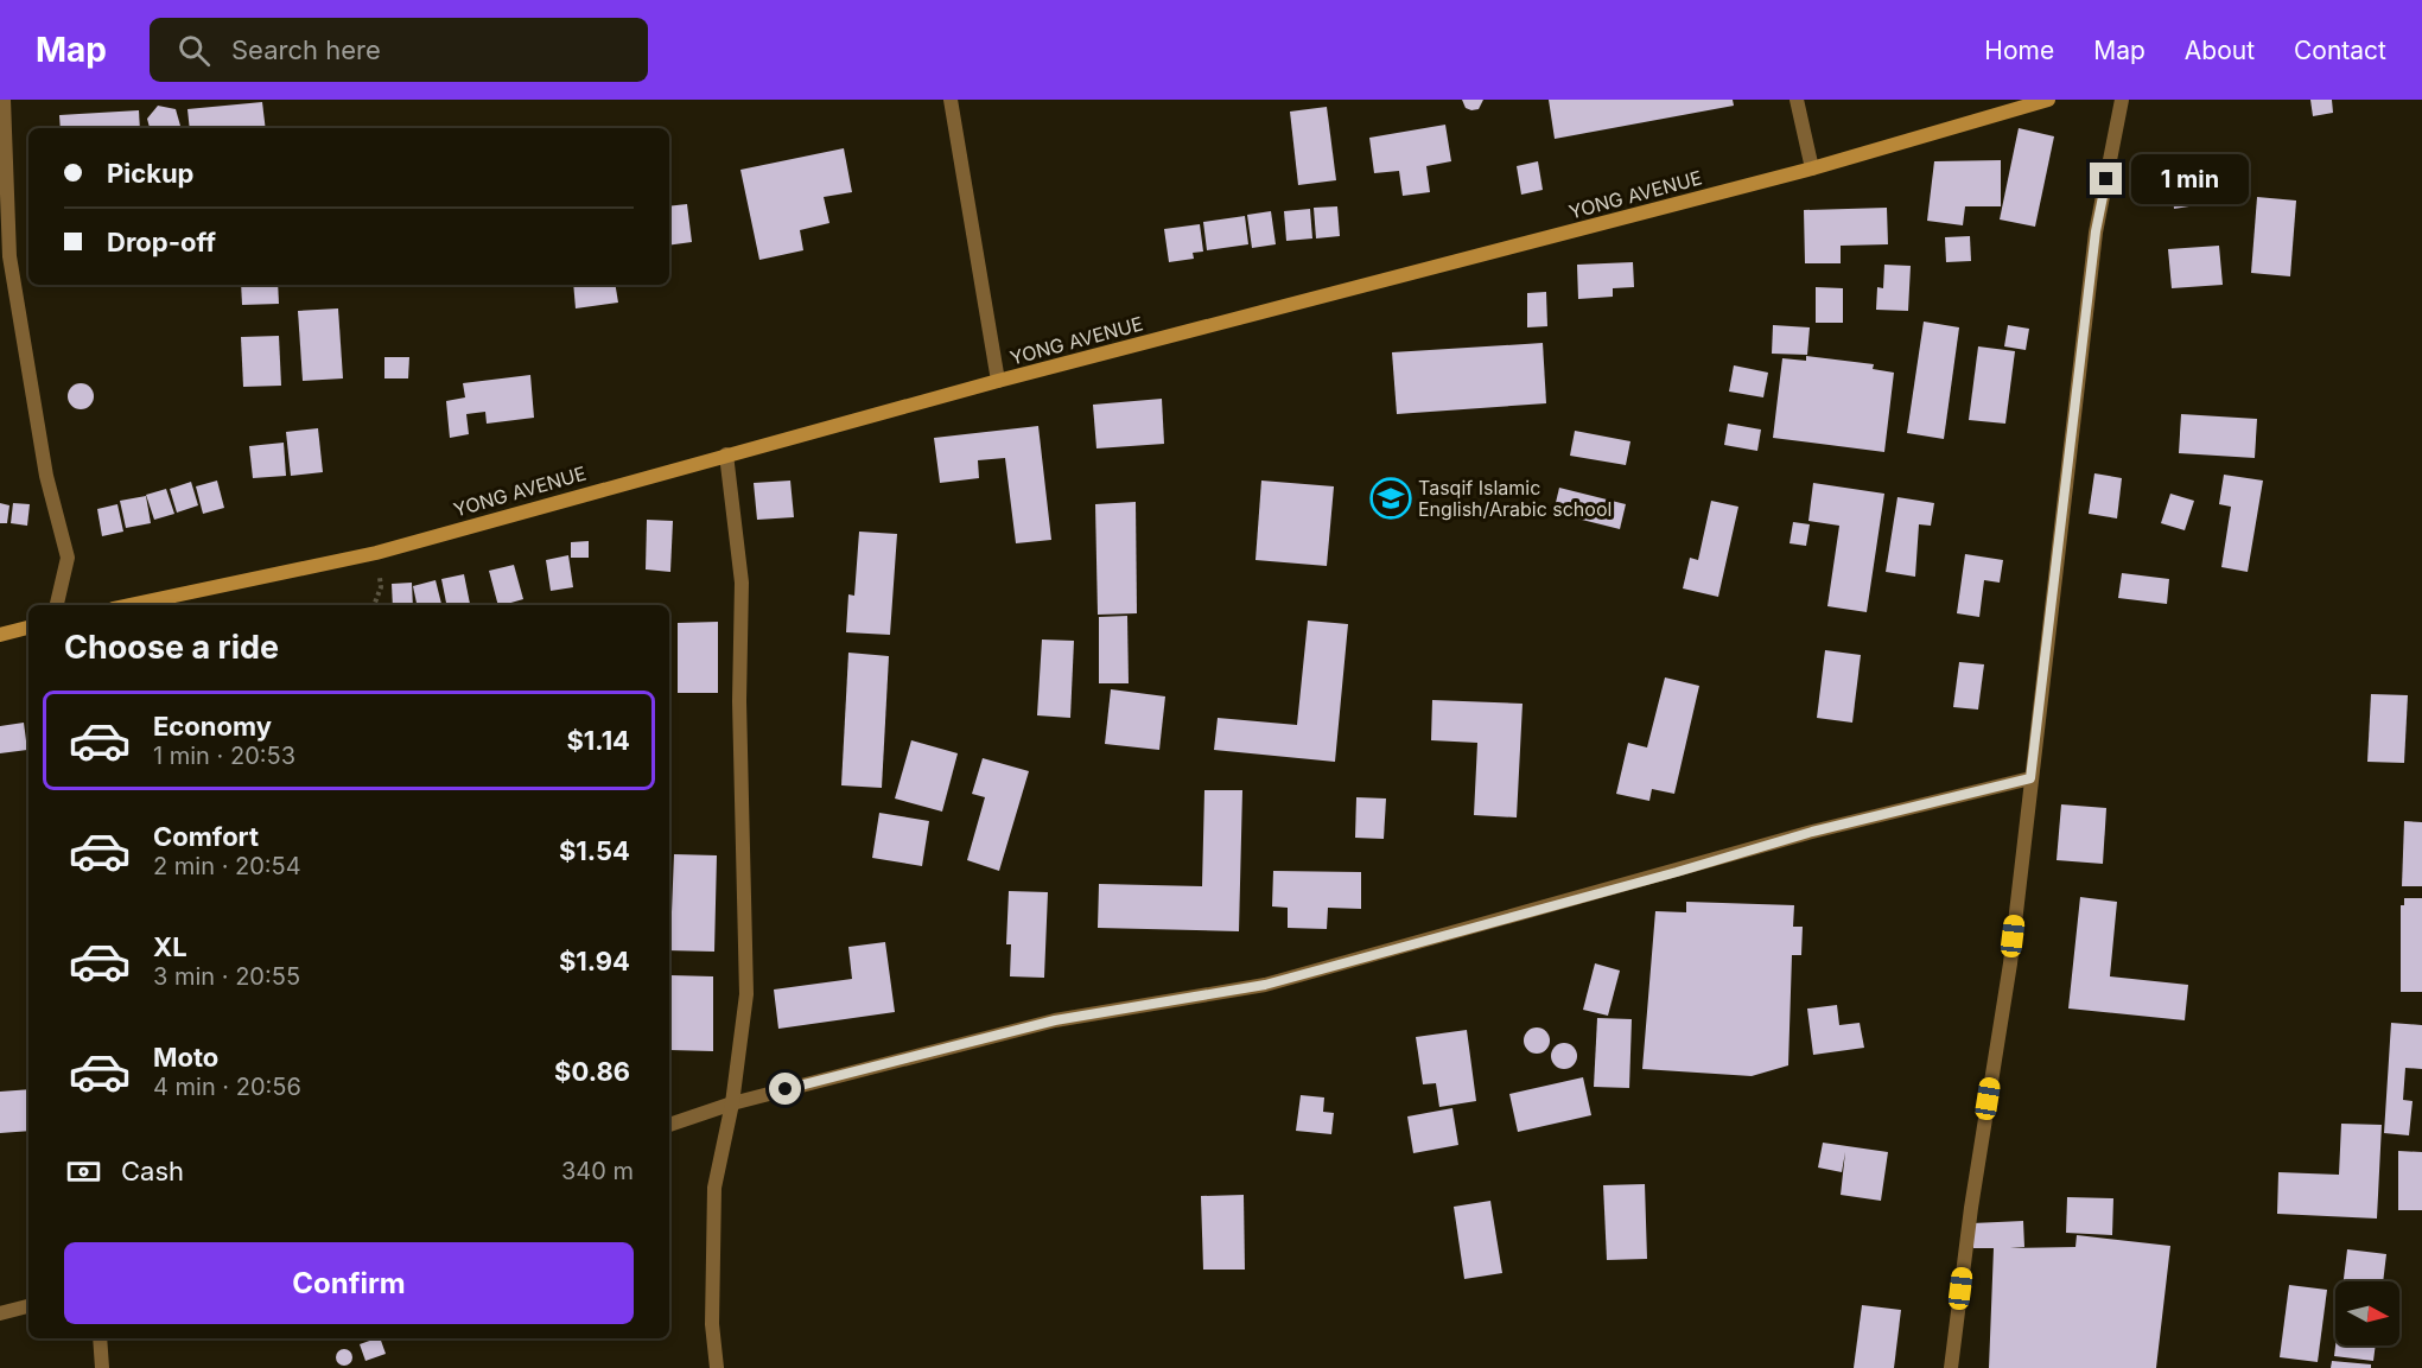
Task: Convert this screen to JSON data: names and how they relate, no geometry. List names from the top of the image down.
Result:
{
  "streets": {
    "street": ["YONG AVENUE"]
  },
  "places": {
    "school or university": ["Tasqif Islamic English/Arabic school"]
  },
  "north": "right",
  "page": {
    "header": "Map",
    "search": "Search here",
    "nav": [
      "Home",
      "Map",
      "About",
      "Contact"
    ],
    "banner": ["Pickup", "Drop-off"],
    "bubble": "1 min",
    "heading": "Choose a ride",
    "list": [
      {
        "name": "Economy",
        "note": "1 min · 20:53",
        "value": "$1.14"
      },
      {
        "name": "Comfort",
        "note": "2 min · 20:54",
        "value": "$1.54"
      },
      {
        "name": "XL",
        "note": "3 min · 20:55",
        "value": "$1.94"
      },
      {
        "name": "Moto",
        "note": "4 min · 20:56",
        "value": "$0.86"
      }
    ],
    "pay": ["Cash", "340 m"],
    "buttons": "Confirm"
  }
}
